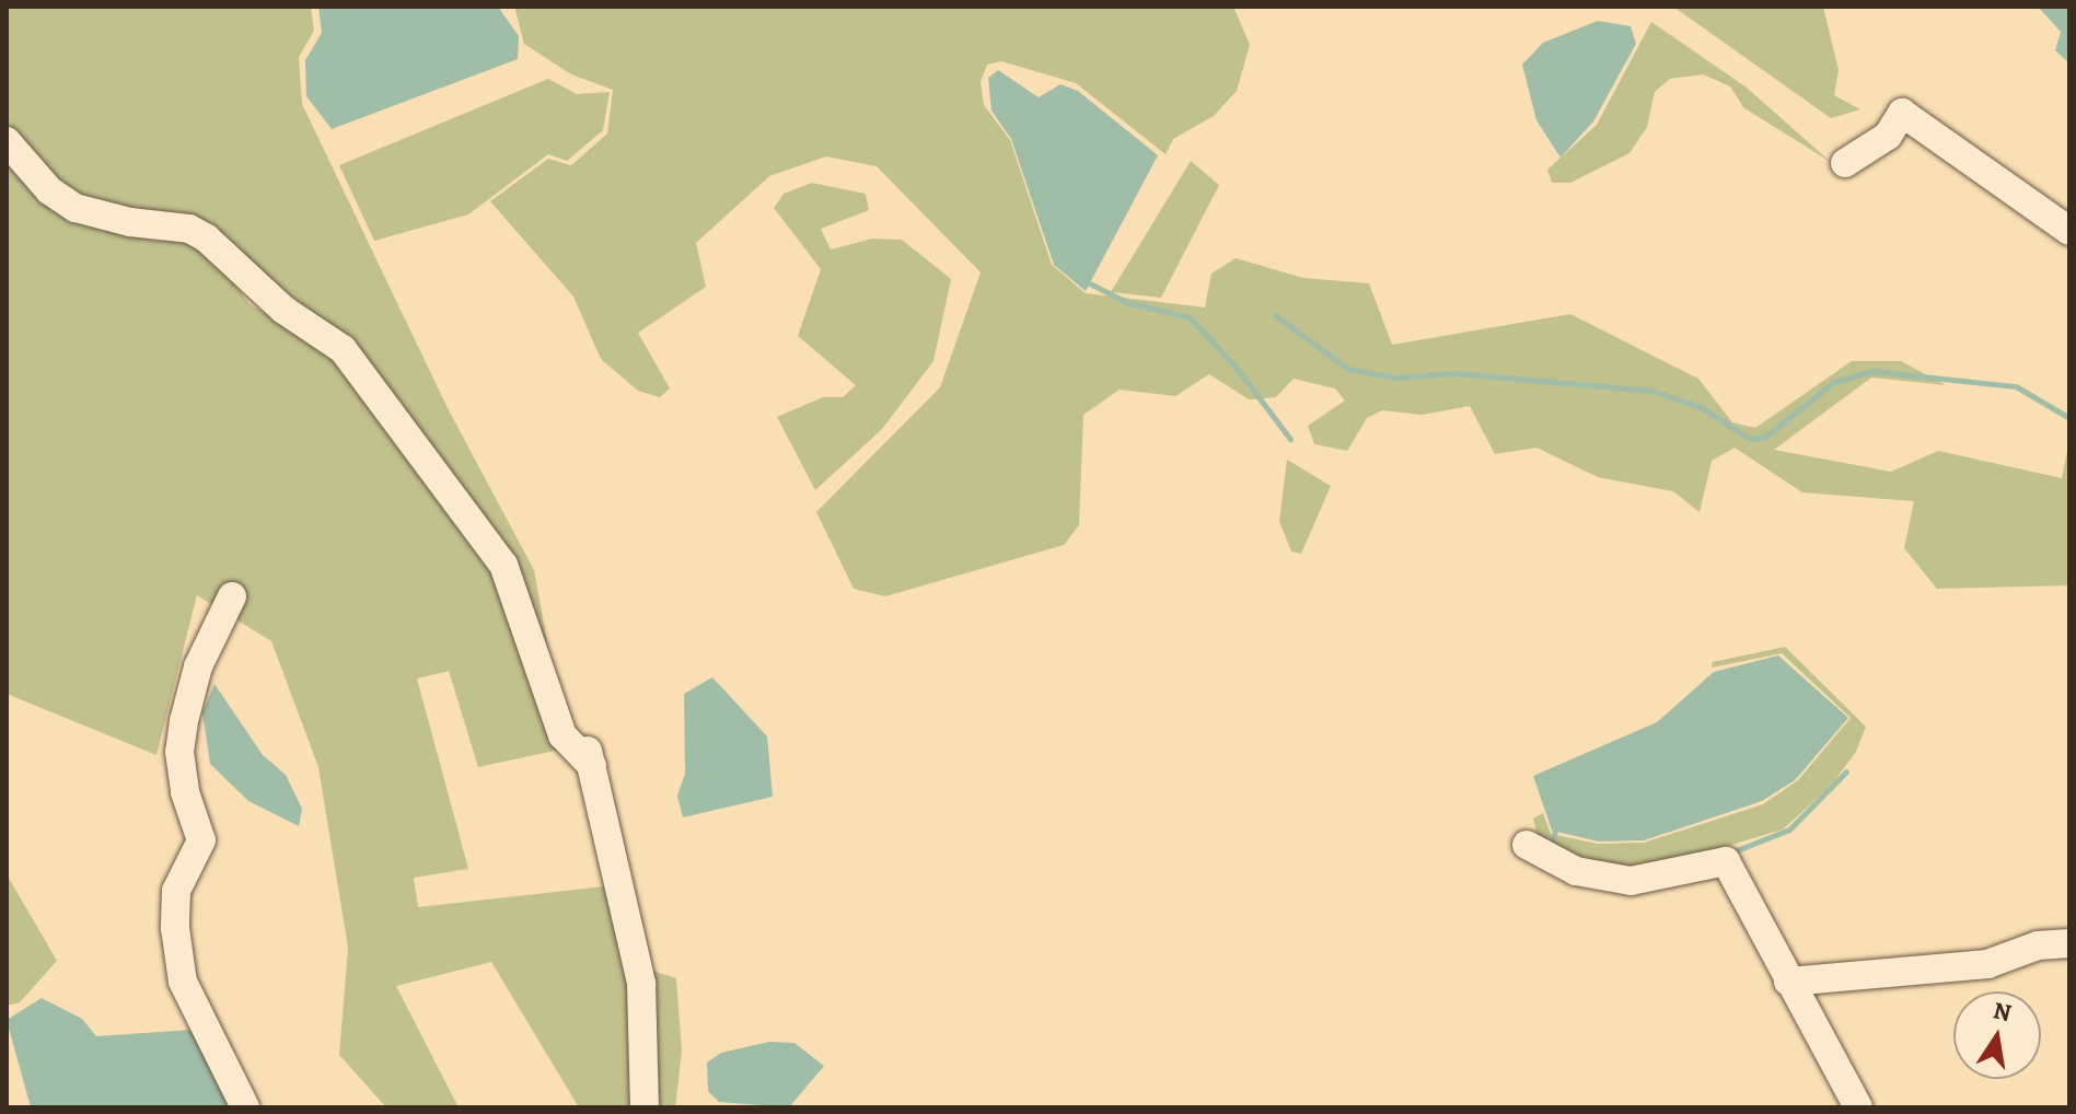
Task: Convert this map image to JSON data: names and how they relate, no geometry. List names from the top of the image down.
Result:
{
  "north": "top"
}
